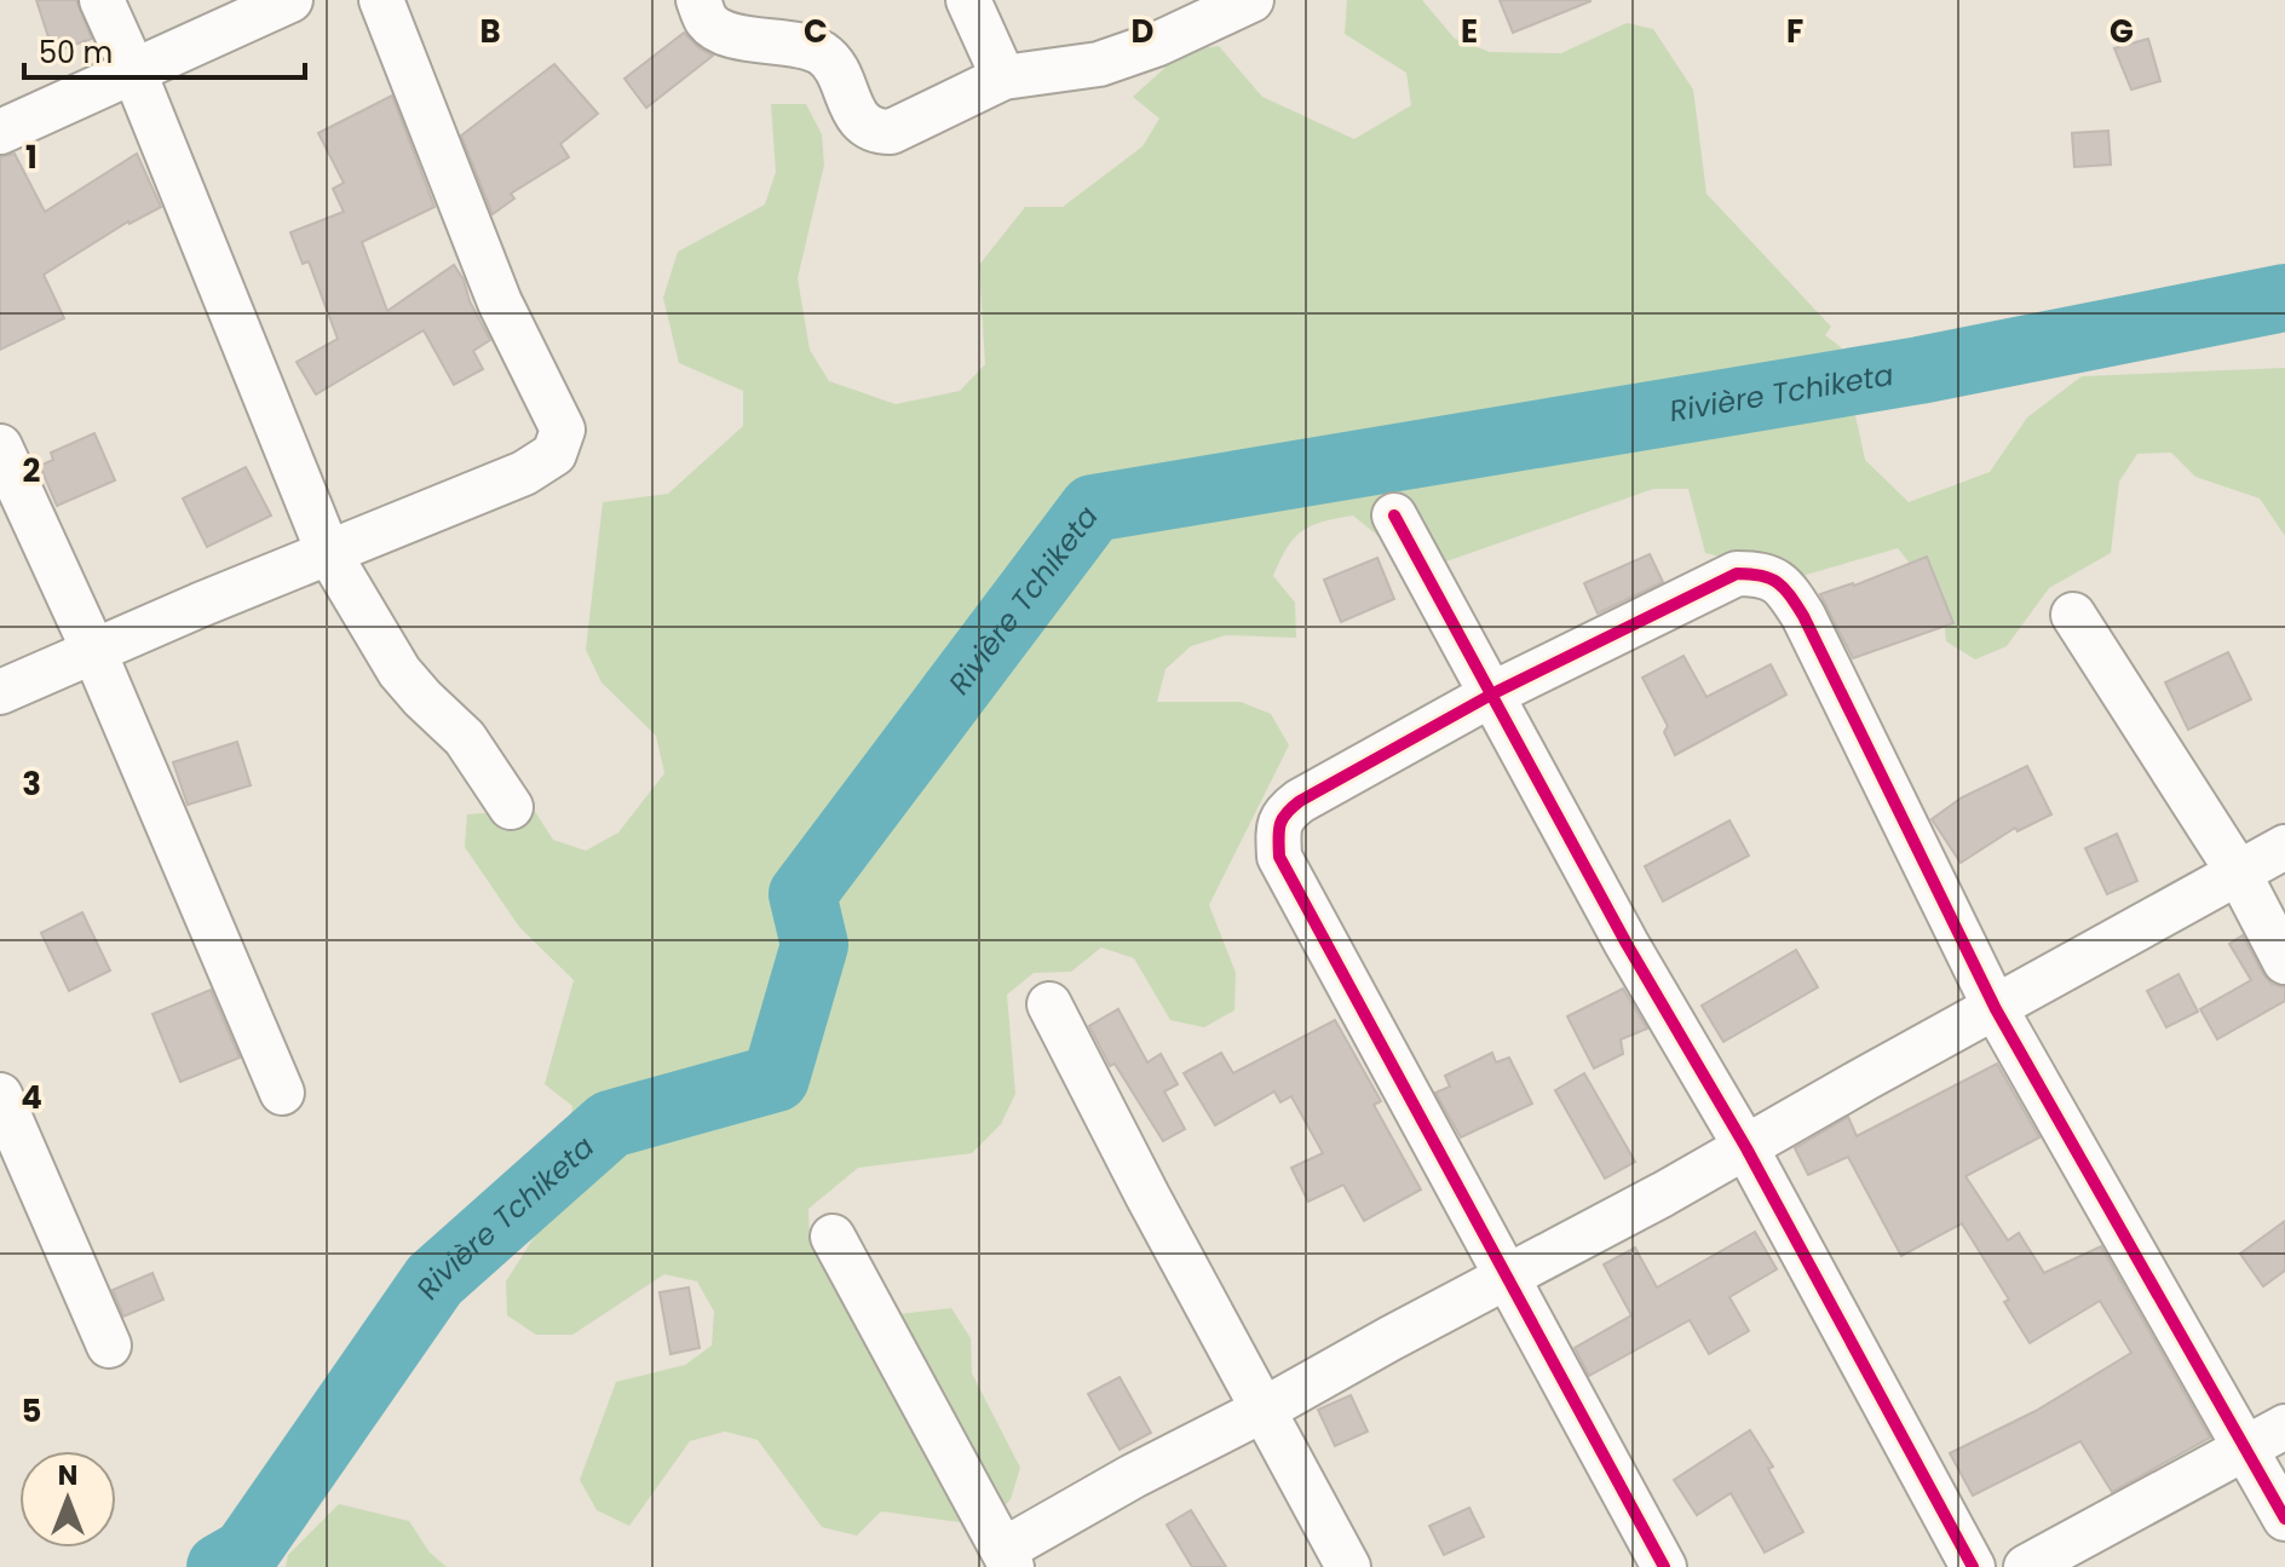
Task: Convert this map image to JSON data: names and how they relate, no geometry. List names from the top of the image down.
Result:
{
  "water": ["Rivière Tchiketa"],
  "scale_bar": "50 m",
  "north": "top",
  "grid": {
    "columns": [
      "B",
      "C",
      "D",
      "E",
      "F",
      "G"
    ],
    "rows": [
      "1",
      "2",
      "3",
      "4",
      "5"
    ]
  }
}
